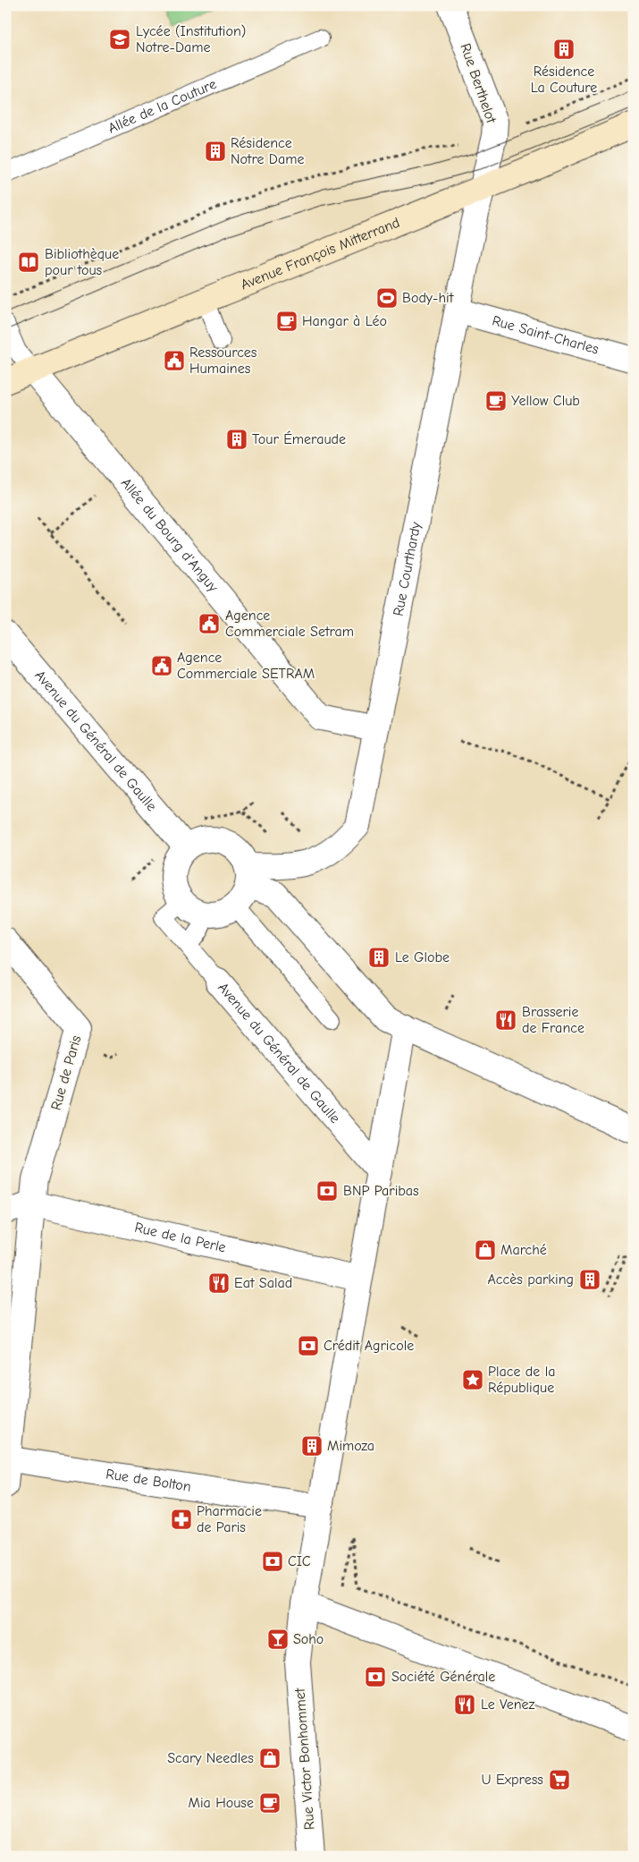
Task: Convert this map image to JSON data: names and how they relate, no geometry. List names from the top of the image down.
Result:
{
  "streets": {
    "main road": ["Avenue François Mitterrand"],
    "street": [
      "Rue Berthelot",
      "Rue Saint-Charles",
      "Allée du Bourg d'Anguy",
      "Rue Courthardy",
      "Avenue du Général de Gaulle",
      "Rue de Paris",
      "Rue de la Perle",
      "Rue de Bolton",
      "Rue Victor Bonhommet"
    ],
    "lane": ["Allée de la Couture"]
  },
  "crossings": [
    ["Rue Berthelot", "Avenue François Mitterrand"],
    ["Rue Berthelot", "Rue Courthardy"],
    ["Avenue François Mitterrand", "Allée du Bourg d'Anguy"],
    ["Avenue François Mitterrand", "Rue Courthardy"],
    ["Rue Saint-Charles", "Rue Courthardy"],
    ["Allée du Bourg d'Anguy", "Rue Courthardy"],
    ["Rue Courthardy", "Avenue du Général de Gaulle"],
    ["Rue de Paris", "Rue de la Perle"]
  ],
  "places": {
    "school or university": ["Lycée (Institution) Notre-Dame"],
    "building": [
      "Résidence La Couture",
      "Résidence Notre Dame",
      "Tour Émeraude",
      "Le Globe",
      "Accès parking",
      "Mimoza"
    ],
    "library": ["Bibliothèque pour tous"],
    "sports": ["Body-hit"],
    "cafe": ["Hangar à Léo", "Yellow Club", "Mia House"],
    "public building": ["Ressources Humaines", "Agence Commerciale Setram", "Agence Commerciale SETRAM"],
    "restaurant": ["Brasserie de France", "Eat Salad", "Le Venez"],
    "bank": [
      "BNP Paribas",
      "Crédit Agricole",
      "CIC",
      "Société Générale"
    ],
    "shop": ["Marché", "Scary Needles"],
    "place": ["Place de la République"],
    "pharmacy": ["Pharmacie de Paris"],
    "bar": ["Soho"],
    "supermarket": ["U Express"]
  }
}
